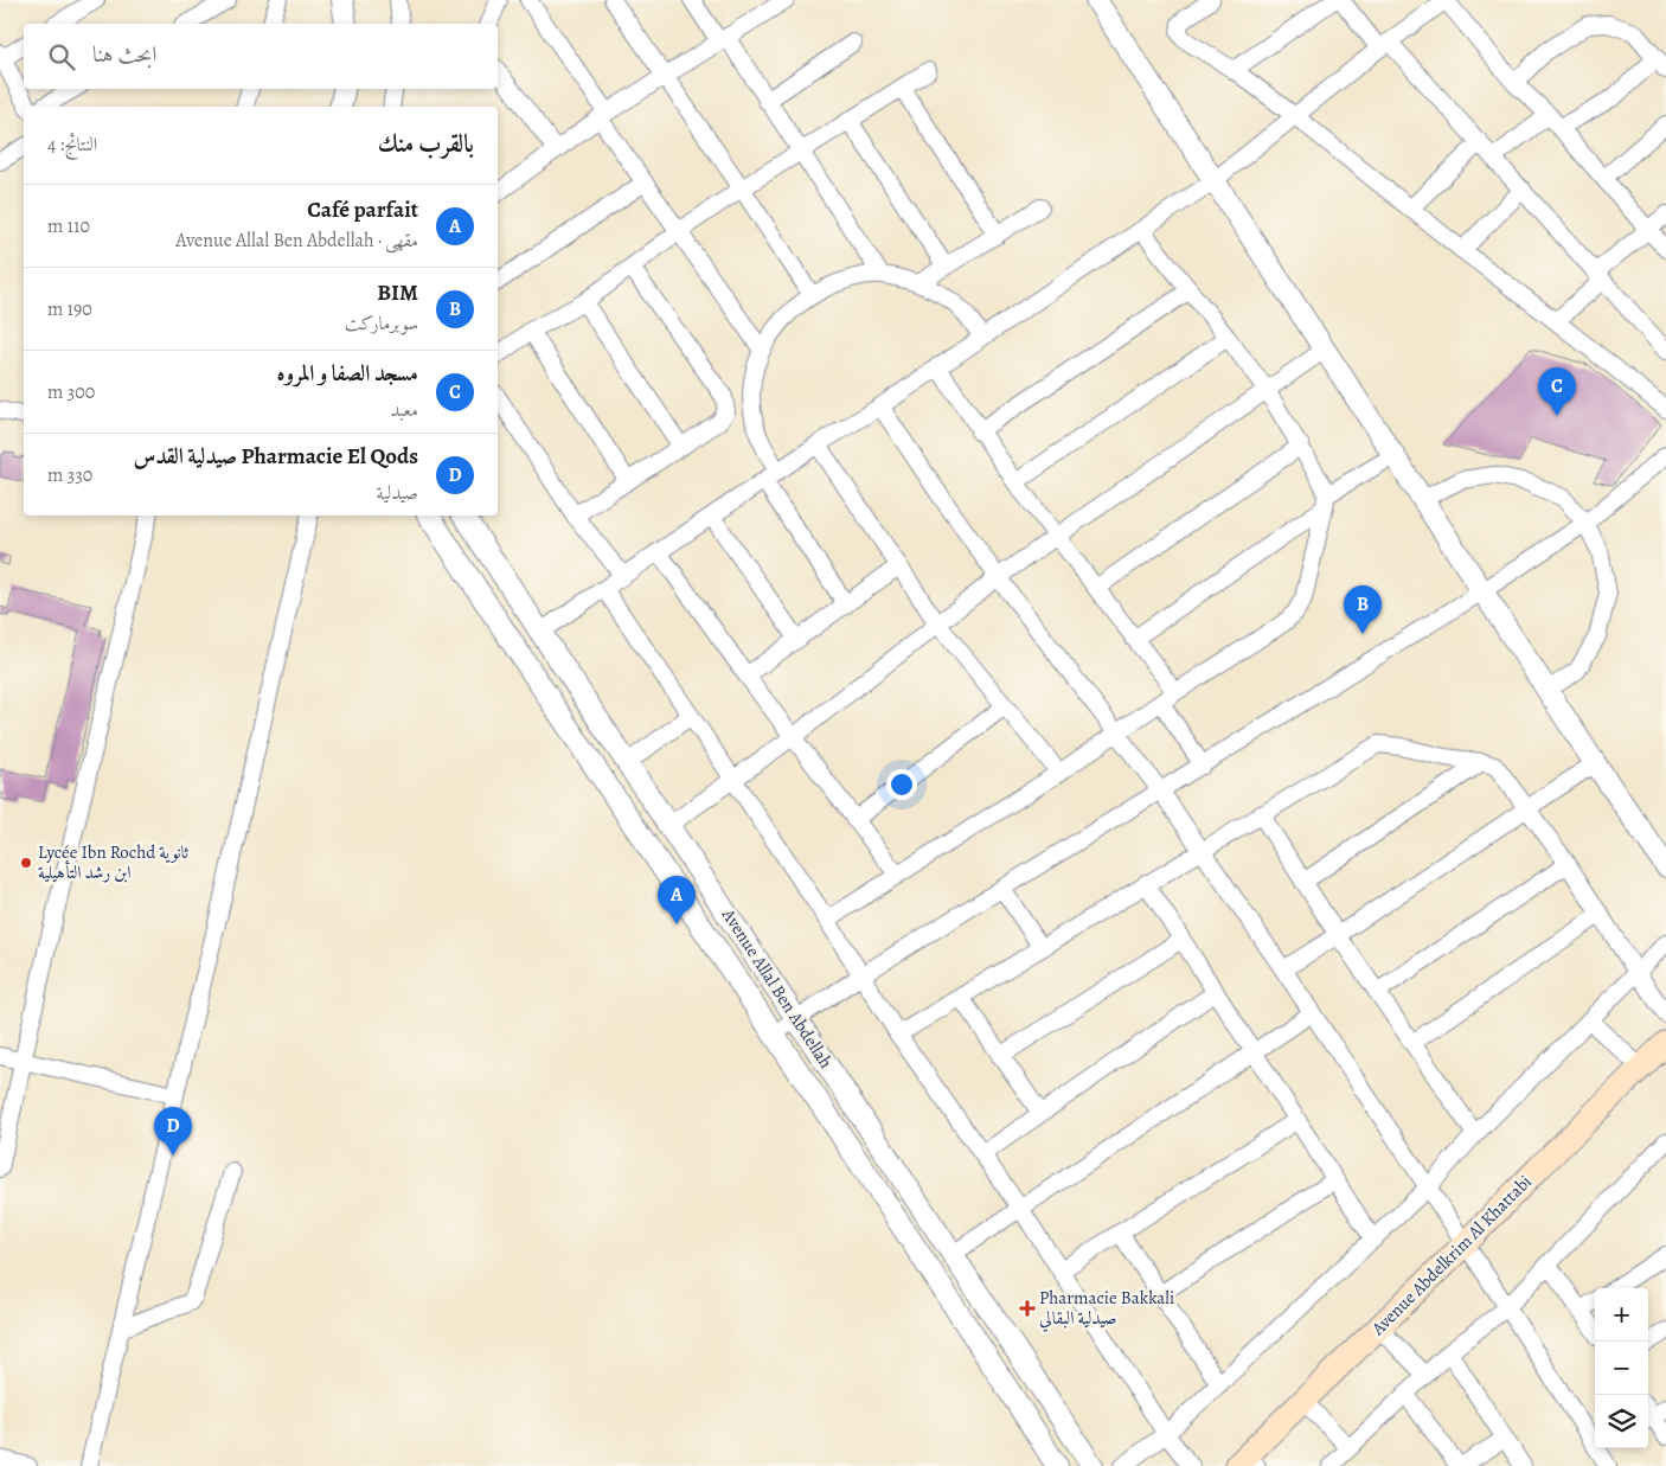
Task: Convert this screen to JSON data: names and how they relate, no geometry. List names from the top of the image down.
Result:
{
  "streets": {
    "main road": ["Avenue Abdelkrim Al Khattabi"],
    "street": ["Avenue Allal Ben Abdellah"]
  },
  "places": {
    "other": ["Lycée Ibn Rochd ثانوية ابن رشد التأهيلية"],
    "health": ["Pharmacie Bakkali صيدلية البقالي"]
  },
  "page": {
    "search": "ابحث هنا",
    "heading": ["بالقرب منك", "النتائج: 4"],
    "list": [
      {
        "mark": "A",
        "name": "Café parfait",
        "note": "مقهى · Avenue Allal Ben Abdellah",
        "value": "110 m"
      },
      {
        "mark": "B",
        "name": "BIM",
        "note": "سوبرماركت",
        "value": "190 m"
      },
      {
        "mark": "C",
        "name": "مسجد الصفا و المروه",
        "note": "معبد",
        "value": "300 m"
      },
      {
        "mark": "D",
        "name": "Pharmacie El Qods صيدلية القدس",
        "note": "صيدلية",
        "value": "330 m"
      }
    ],
    "pins": [
      "C",
      "B",
      "A",
      "D"
    ],
    "map_buttons": ["+", "−"]
  }
}
